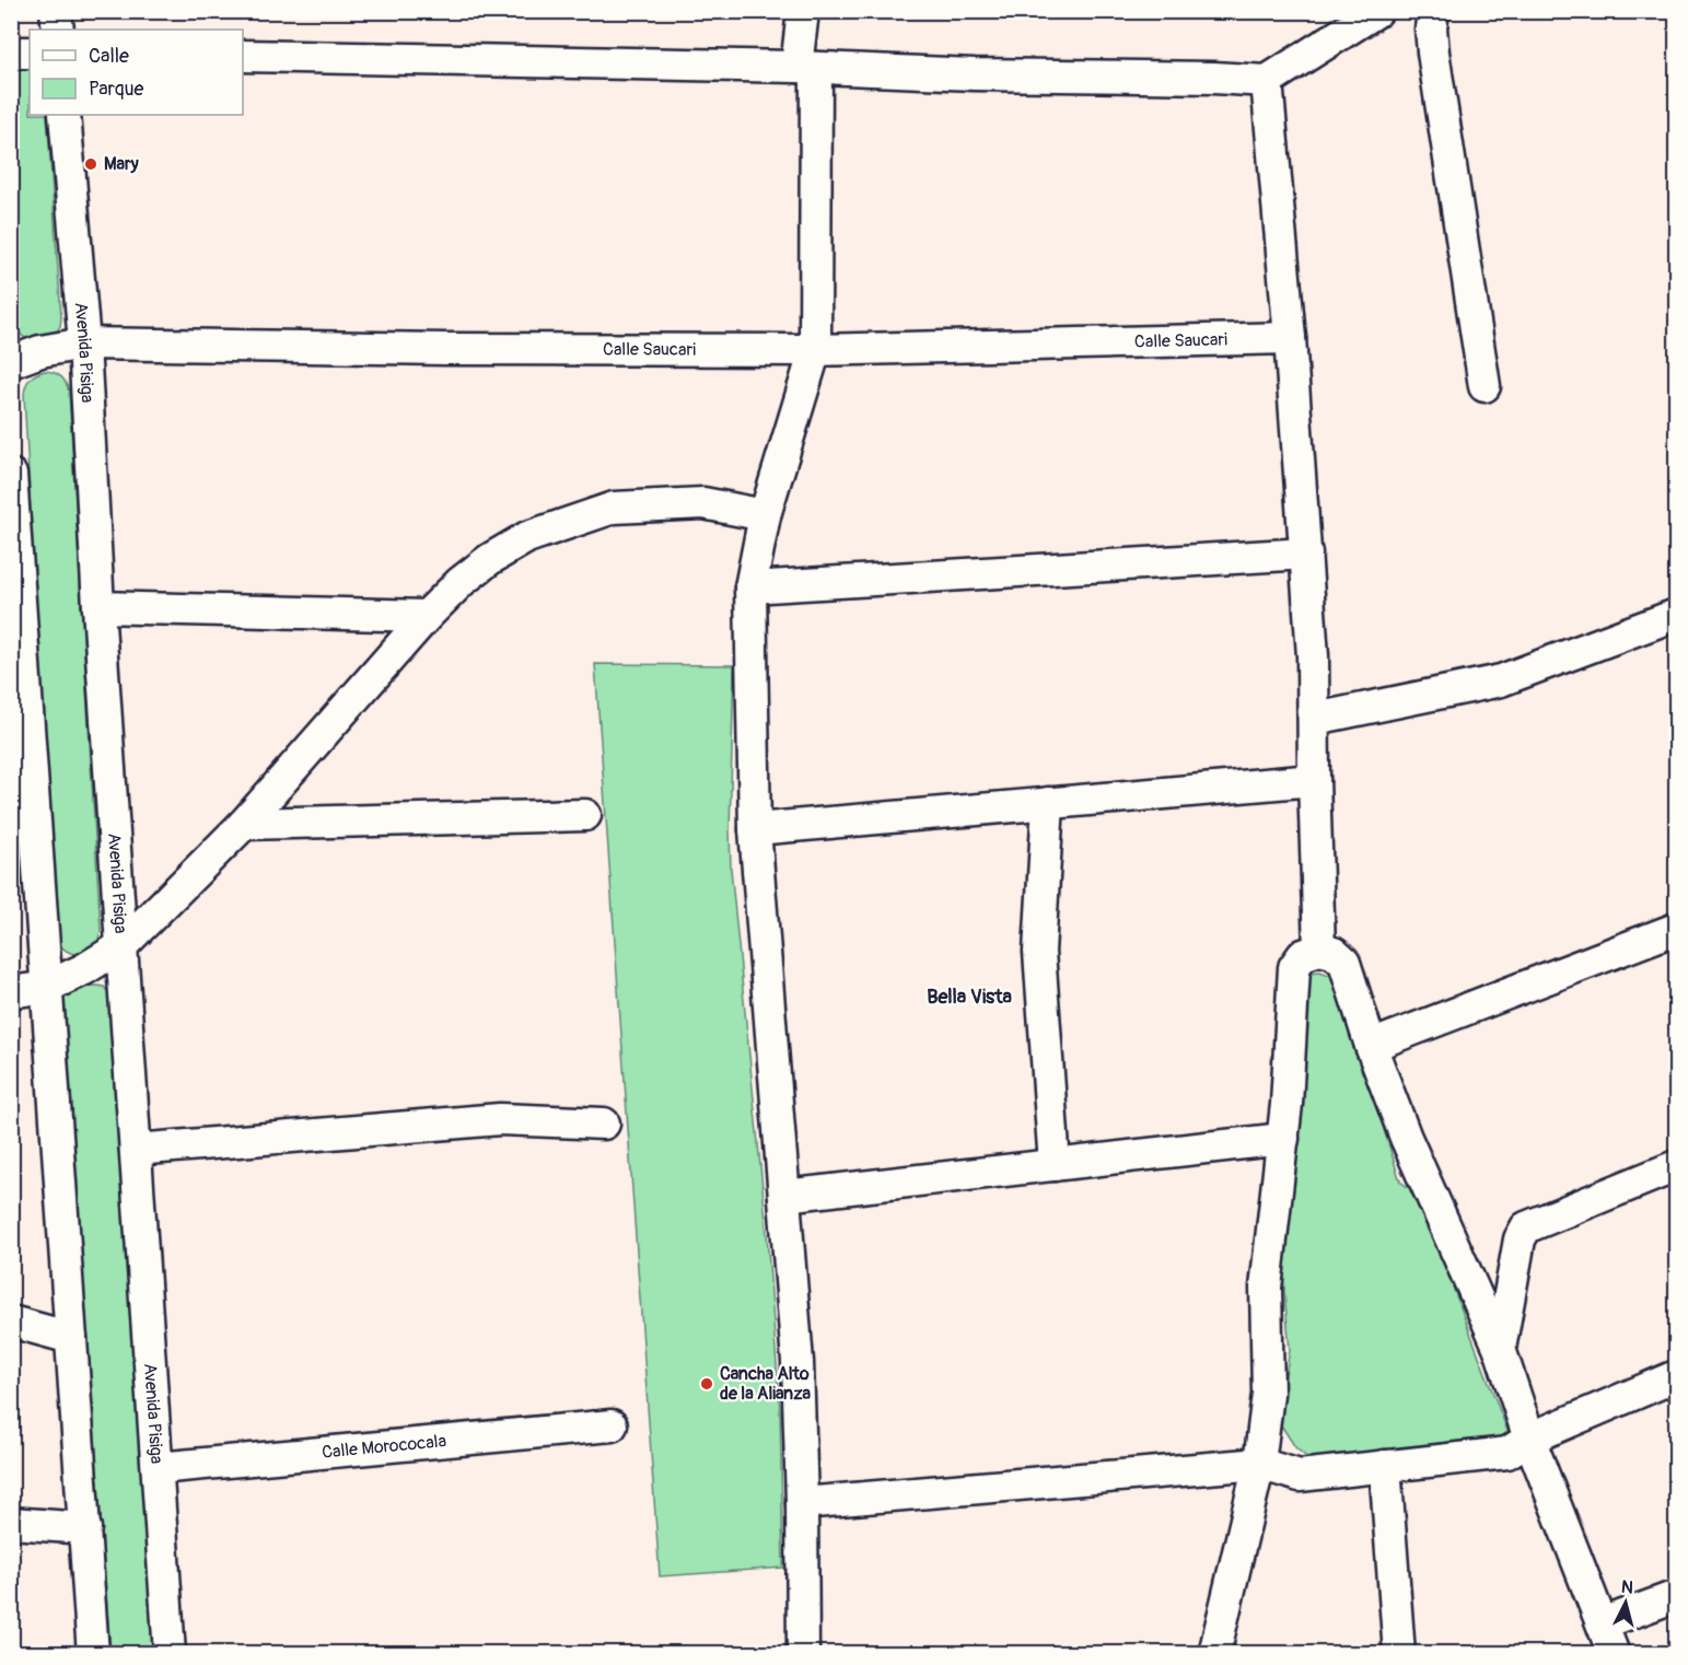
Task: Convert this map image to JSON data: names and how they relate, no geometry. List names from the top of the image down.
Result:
{
  "streets": {
    "street": ["Calle Saucari", "Avenida Pisiga", "Calle Morococala"]
  },
  "crossings": [
    ["Calle Saucari", "Avenida Pisiga"],
    ["Avenida Pisiga", "Calle Morococala"]
  ],
  "districts": ["Bella Vista"],
  "places": ["Mary", "Cancha Alto de la Alianza"],
  "legend": ["Calle", "Parque"],
  "north": "top"
}
